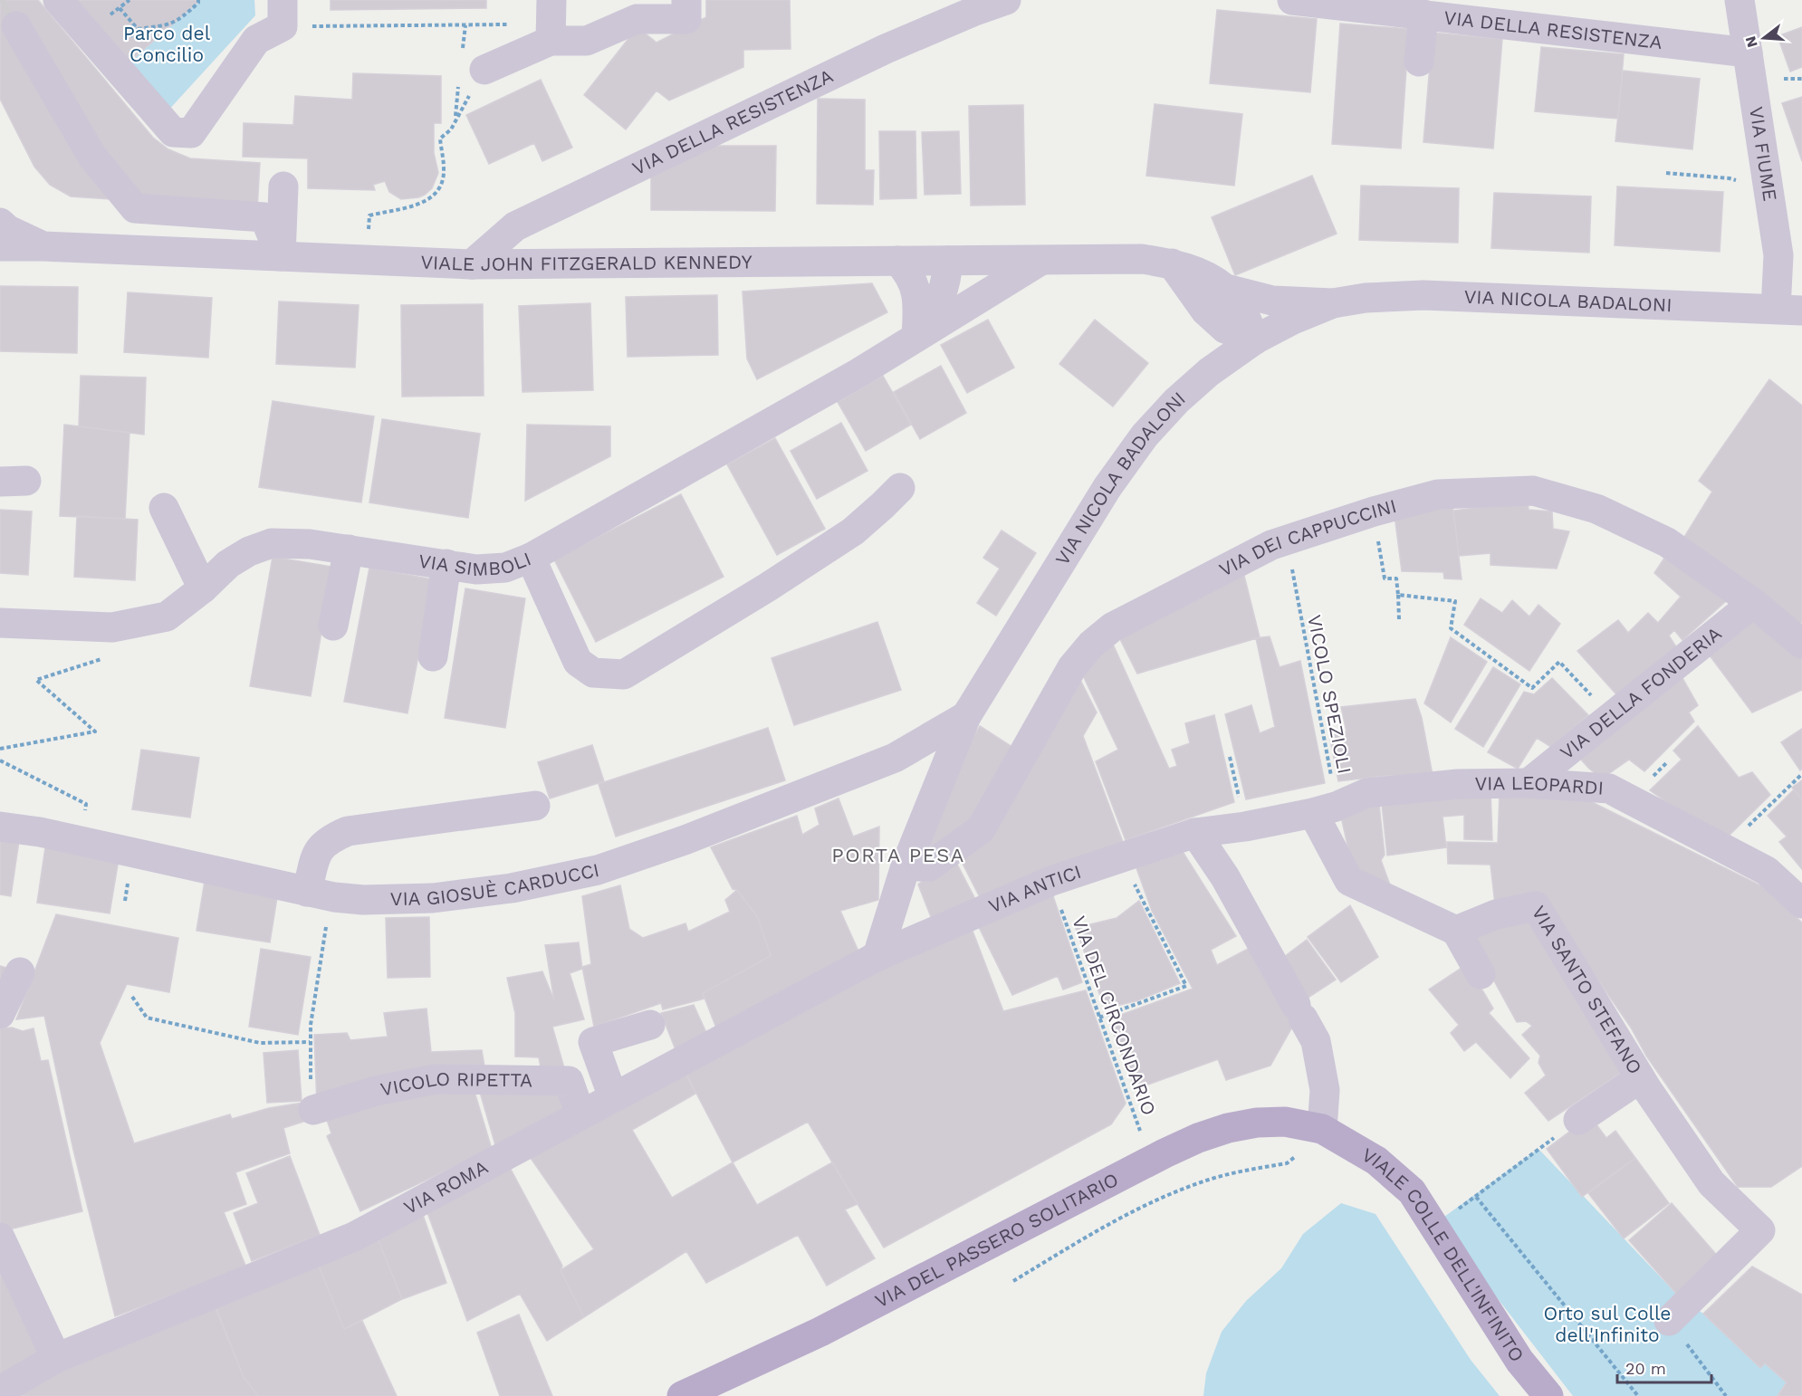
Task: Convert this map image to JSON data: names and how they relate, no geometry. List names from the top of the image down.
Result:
{
  "streets": {
    "main road": ["VIA DEL PASSERO SOLITARIO", "VIALE COLLE DELL'INFINITO"],
    "street": [
      "VIA DELLA RESISTENZA",
      "VIA FIUME",
      "VIALE JOHN FITZGERALD KENNEDY",
      "VIA NICOLA BADALONI",
      "VIA DEI CAPPUCCINI",
      "VIA SIMBOLI",
      "VIA DELLA FONDERIA",
      "VIA LEOPARDI",
      "VIA GIOSUÈ CARDUCCI",
      "VIA ANTICI",
      "VIA SANTO STEFANO",
      "VICOLO RIPETTA",
      "VIA ROMA"
    ],
    "path": ["VICOLO SPEZIOLI", "VIA DEL CIRCONDARIO"]
  },
  "crossings": [
    ["VIA DELLA RESISTENZA", "VIA FIUME"],
    ["VIA DELLA RESISTENZA", "VIALE JOHN FITZGERALD KENNEDY"],
    ["VIA FIUME", "VIA NICOLA BADALONI"],
    ["VIALE JOHN FITZGERALD KENNEDY", "VIA NICOLA BADALONI"],
    ["VIALE JOHN FITZGERALD KENNEDY", "VIA SIMBOLI"],
    ["VIA NICOLA BADALONI", "VIA DEI CAPPUCCINI"],
    ["VIA NICOLA BADALONI", "VIA GIOSUÈ CARDUCCI"],
    ["VIA NICOLA BADALONI", "VIA ANTICI"],
    ["VIA NICOLA BADALONI", "VIA ROMA"],
    ["VIA DEI CAPPUCCINI", "VIA DELLA FONDERIA"],
    ["VIA DELLA FONDERIA", "VIA LEOPARDI"],
    ["VICOLO SPEZIOLI", "VIA LEOPARDI"],
    ["VIA LEOPARDI", "VIA ANTICI"],
    ["VIA ANTICI", "VIA DEL CIRCONDARIO"],
    ["VIA ANTICI", "VIA ROMA"],
    ["VIA DEL CIRCONDARIO", "VIA DEL PASSERO SOLITARIO"],
    ["VICOLO RIPETTA", "VIA ROMA"],
    ["VIA DEL PASSERO SOLITARIO", "VIALE COLLE DELL'INFINITO"]
  ],
  "districts": ["PORTA PESA"],
  "parks": ["Parco del Concilio", "Orto sul Colle dell'Infinito"],
  "scale_bar": "20 m",
  "north": "left"
}
